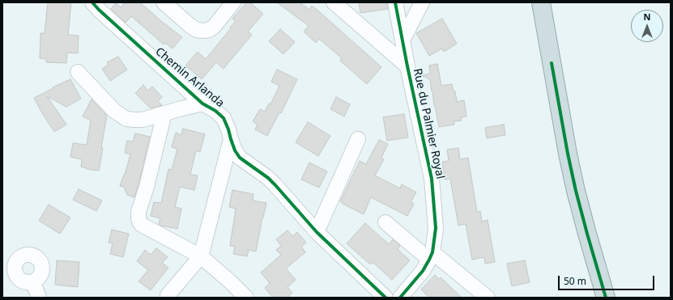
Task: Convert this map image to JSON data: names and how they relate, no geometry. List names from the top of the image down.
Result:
{
  "streets": {
    "street": ["Chemin Arlanda", "Rue du Palmier Royal"]
  },
  "scale_bar": "50 m",
  "north": "top"
}
